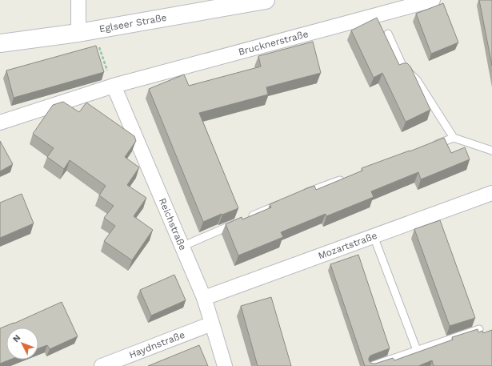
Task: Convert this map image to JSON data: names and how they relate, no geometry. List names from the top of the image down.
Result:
{
  "streets": {
    "street": [
      "Eglseer Straße",
      "Brucknerstraße",
      "Reichstraße",
      "Mozartstraße",
      "Haydnstraße"
    ]
  },
  "crossings": [
    ["Brucknerstraße", "Reichstraße"],
    ["Reichstraße", "Mozartstraße"],
    ["Reichstraße", "Haydnstraße"]
  ],
  "north": "top left"
}
